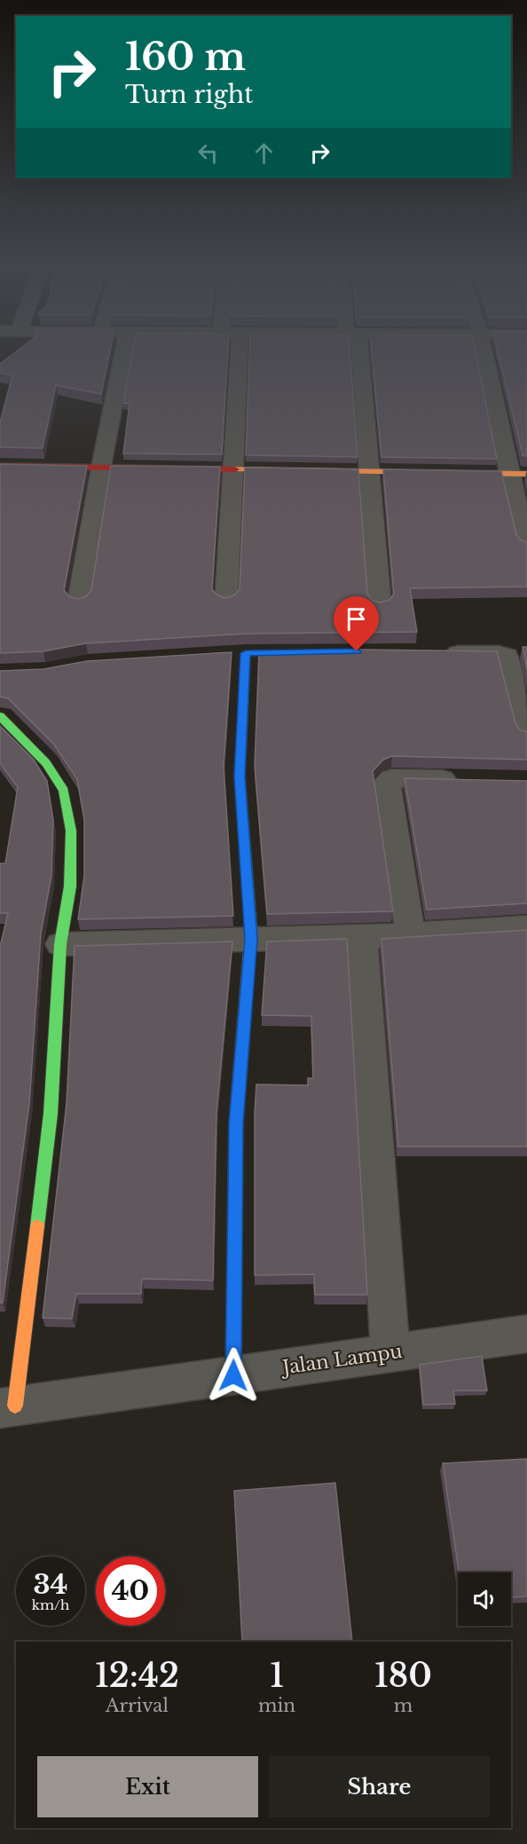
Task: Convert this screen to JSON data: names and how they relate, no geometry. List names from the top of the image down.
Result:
{
  "streets": {
    "street": ["Jalan Lampu"]
  },
  "page": {
    "turn": ["160 m", "Turn right"],
    "speed": "34 km/h",
    "limit": "40",
    "eta": [
      "12:42",
      "Arrival",
      "1",
      "min",
      "180",
      "m"
    ],
    "buttons": ["Exit", "Share"]
  }
}
